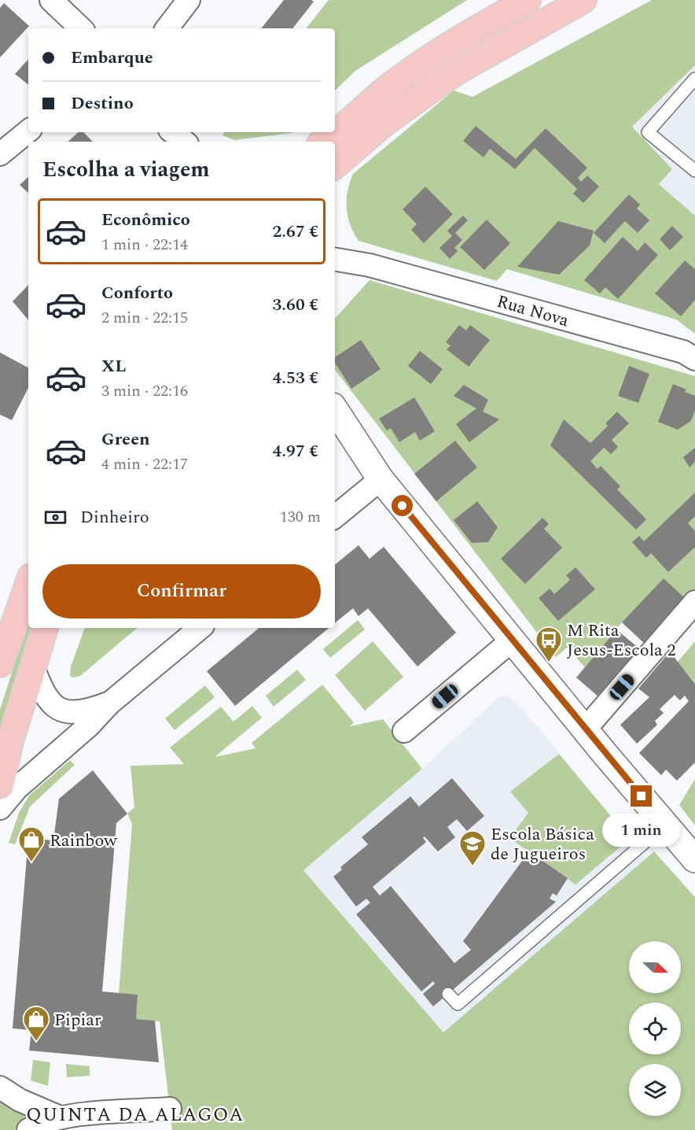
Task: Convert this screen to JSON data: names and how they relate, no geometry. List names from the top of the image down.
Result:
{
  "streets": {
    "street": ["Rua Nova"]
  },
  "districts": ["QUINTA DA ALAGOA"],
  "places": {
    "bus stop": ["M Rita Jesus-Escola 2"],
    "shop": ["Rainbow", "Pipiar"],
    "school or university": ["Escola Básica de Jugueiros"]
  },
  "north": "right",
  "page": {
    "banner": ["Embarque", "Destino"],
    "heading": "Escolha a viagem",
    "list": [
      {
        "name": "Econômico",
        "note": "1 min · 22:14",
        "value": "2.67 €"
      },
      {
        "name": "Conforto",
        "note": "2 min · 22:15",
        "value": "3.60 €"
      },
      {
        "name": "XL",
        "note": "3 min · 22:16",
        "value": "4.53 €"
      },
      {
        "name": "Green",
        "note": "4 min · 22:17",
        "value": "4.97 €"
      }
    ],
    "pay": ["Dinheiro", "130 m"],
    "buttons": "Confirmar",
    "bubble": "1 min"
  }
}
